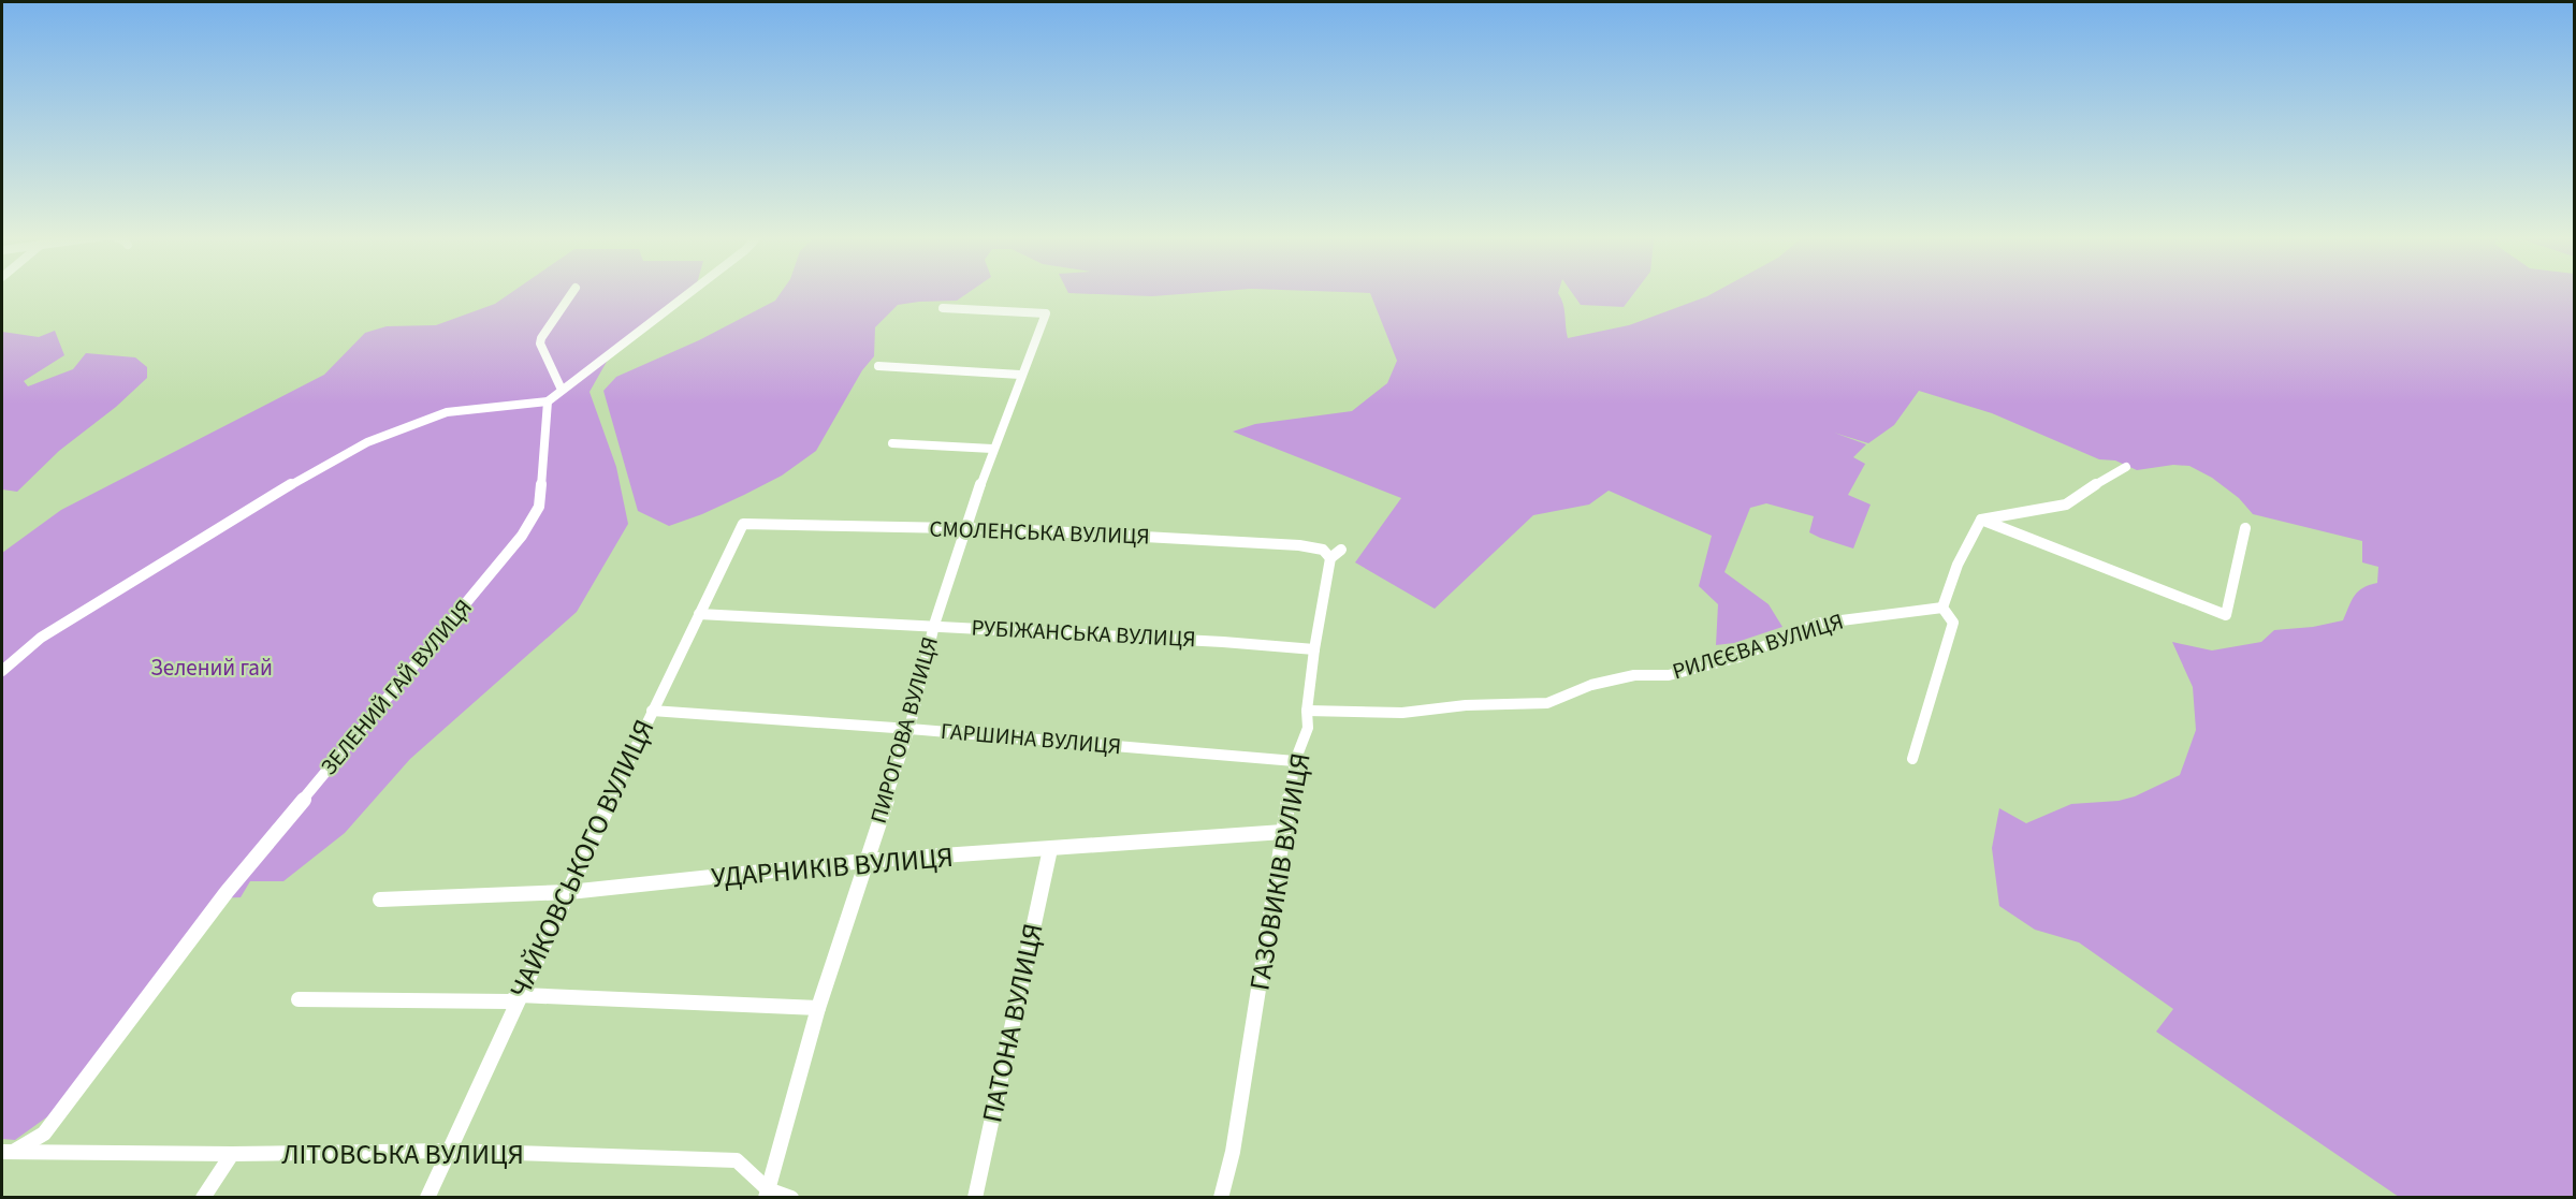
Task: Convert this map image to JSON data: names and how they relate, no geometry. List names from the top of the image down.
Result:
{
  "streets": {
    "street": [
      "СМОЛЕНСЬКА ВУЛИЦЯ",
      "РУБІЖАНСЬКА ВУЛИЦЯ",
      "РИЛЄЄВА ВУЛИЦЯ",
      "ЗЕЛЕНИЙ ГАЙ ВУЛИЦЯ",
      "ПИРОГОВА ВУЛИЦЯ",
      "ГАРШИНА ВУЛИЦЯ",
      "ЧАЙКОВСЬКОГО ВУЛИЦЯ",
      "УДАРНИКІВ ВУЛИЦЯ",
      "ГАЗОВИКІВ ВУЛИЦЯ",
      "ПАТОНА ВУЛИЦЯ",
      "ЛІТОВСЬКА ВУЛИЦЯ"
    ]
  },
  "crossings": [
    ["СМОЛЕНСЬКА ВУЛИЦЯ", "ПИРОГОВА ВУЛИЦЯ"],
    ["СМОЛЕНСЬКА ВУЛИЦЯ", "ЧАЙКОВСЬКОГО ВУЛИЦЯ"],
    ["СМОЛЕНСЬКА ВУЛИЦЯ", "ГАЗОВИКІВ ВУЛИЦЯ"],
    ["РУБІЖАНСЬКА ВУЛИЦЯ", "ПИРОГОВА ВУЛИЦЯ"],
    ["РУБІЖАНСЬКА ВУЛИЦЯ", "ЧАЙКОВСЬКОГО ВУЛИЦЯ"],
    ["РУБІЖАНСЬКА ВУЛИЦЯ", "ГАЗОВИКІВ ВУЛИЦЯ"],
    ["РИЛЄЄВА ВУЛИЦЯ", "ГАЗОВИКІВ ВУЛИЦЯ"],
    ["ЗЕЛЕНИЙ ГАЙ ВУЛИЦЯ", "ЛІТОВСЬКА ВУЛИЦЯ"],
    ["ПИРОГОВА ВУЛИЦЯ", "ГАРШИНА ВУЛИЦЯ"],
    ["ПИРОГОВА ВУЛИЦЯ", "УДАРНИКІВ ВУЛИЦЯ"],
    ["ПИРОГОВА ВУЛИЦЯ", "ЛІТОВСЬКА ВУЛИЦЯ"],
    ["ГАРШИНА ВУЛИЦЯ", "ЧАЙКОВСЬКОГО ВУЛИЦЯ"],
    ["ГАРШИНА ВУЛИЦЯ", "ГАЗОВИКІВ ВУЛИЦЯ"],
    ["ЧАЙКОВСЬКОГО ВУЛИЦЯ", "УДАРНИКІВ ВУЛИЦЯ"],
    ["ЧАЙКОВСЬКОГО ВУЛИЦЯ", "ЛІТОВСЬКА ВУЛИЦЯ"],
    ["УДАРНИКІВ ВУЛИЦЯ", "ГАЗОВИКІВ ВУЛИЦЯ"],
    ["УДАРНИКІВ ВУЛИЦЯ", "ПАТОНА ВУЛИЦЯ"]
  ],
  "parks": ["Зелений гай"]
}
